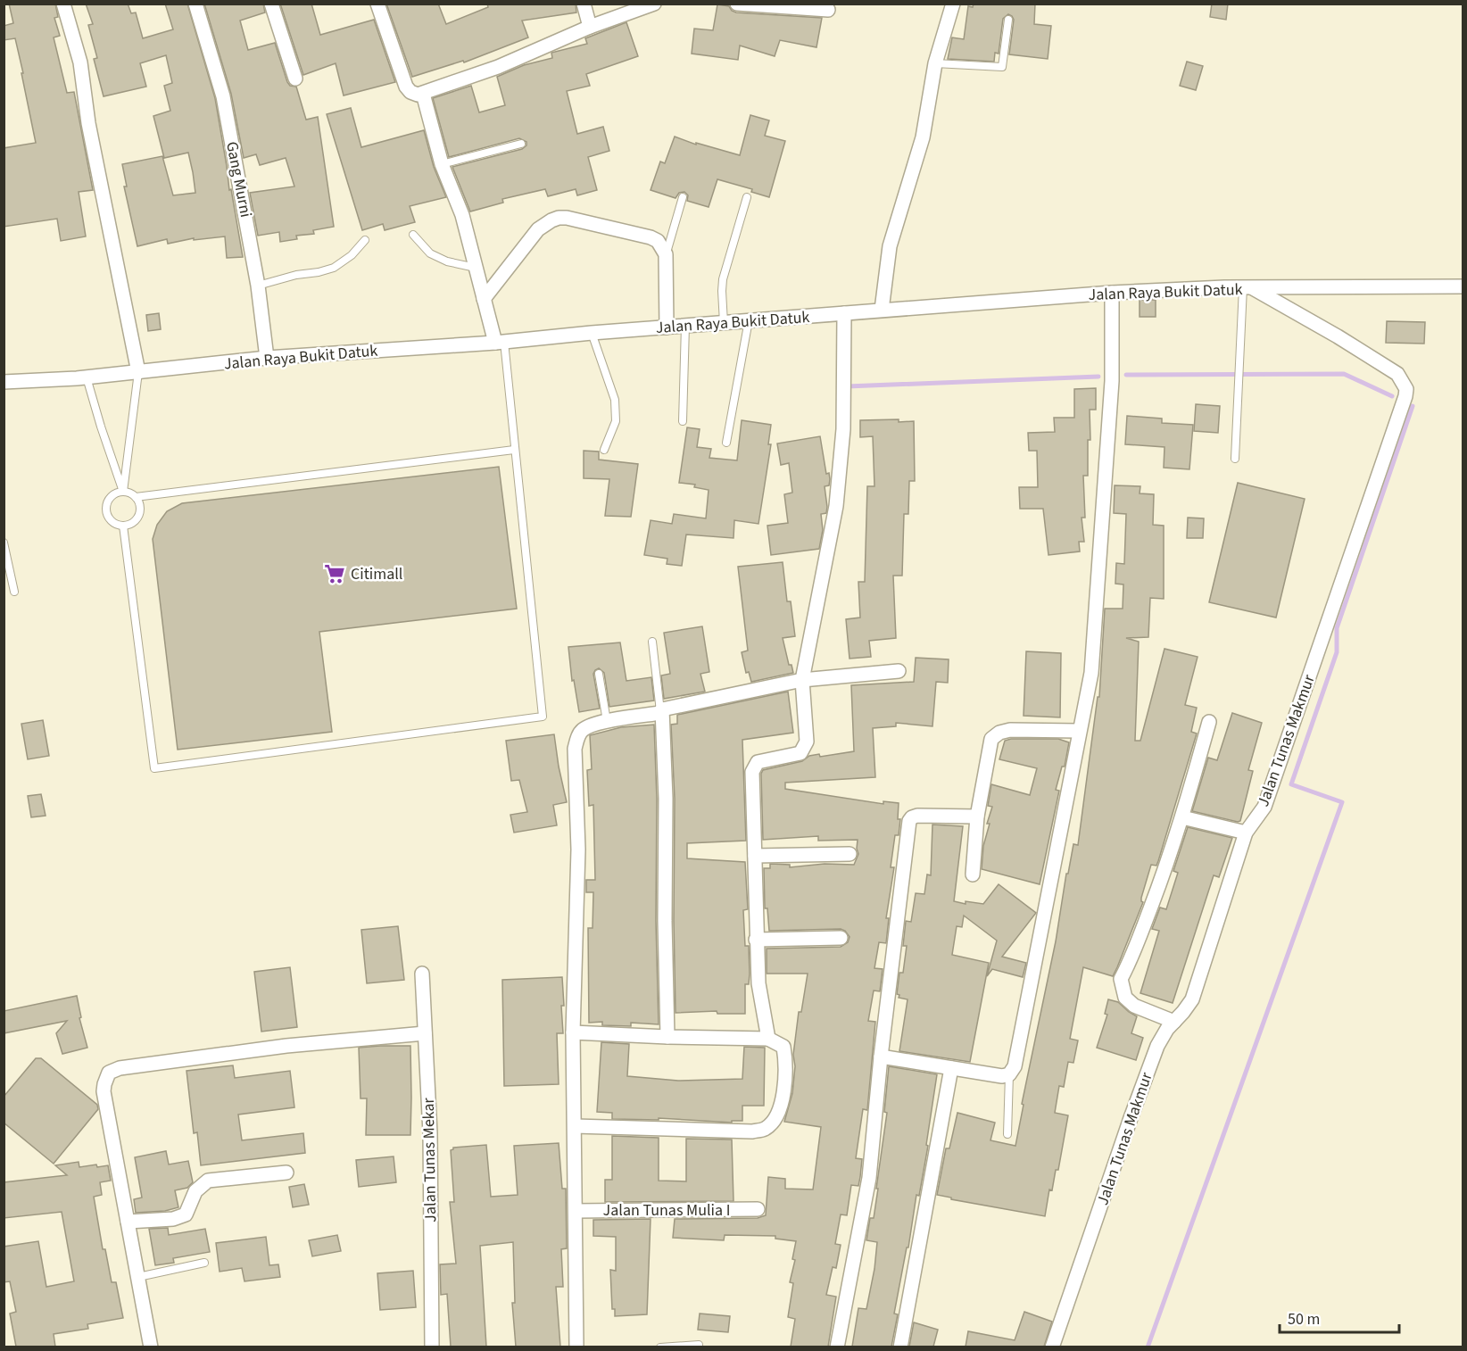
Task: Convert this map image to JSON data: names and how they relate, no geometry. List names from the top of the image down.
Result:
{
  "streets": {
    "street": [
      "Gang Murni",
      "Jalan Raya Bukit Datuk",
      "Jalan Tunas Makmur",
      "Jalan Tunas Mekar",
      "Jalan Tunas Mulia I"
    ]
  },
  "crossings": [
    ["Gang Murni", "Jalan Raya Bukit Datuk"],
    ["Jalan Raya Bukit Datuk", "Jalan Tunas Makmur"]
  ],
  "places": {
    "supermarket": ["Citimall"]
  },
  "scale_bar": "50 m"
}
